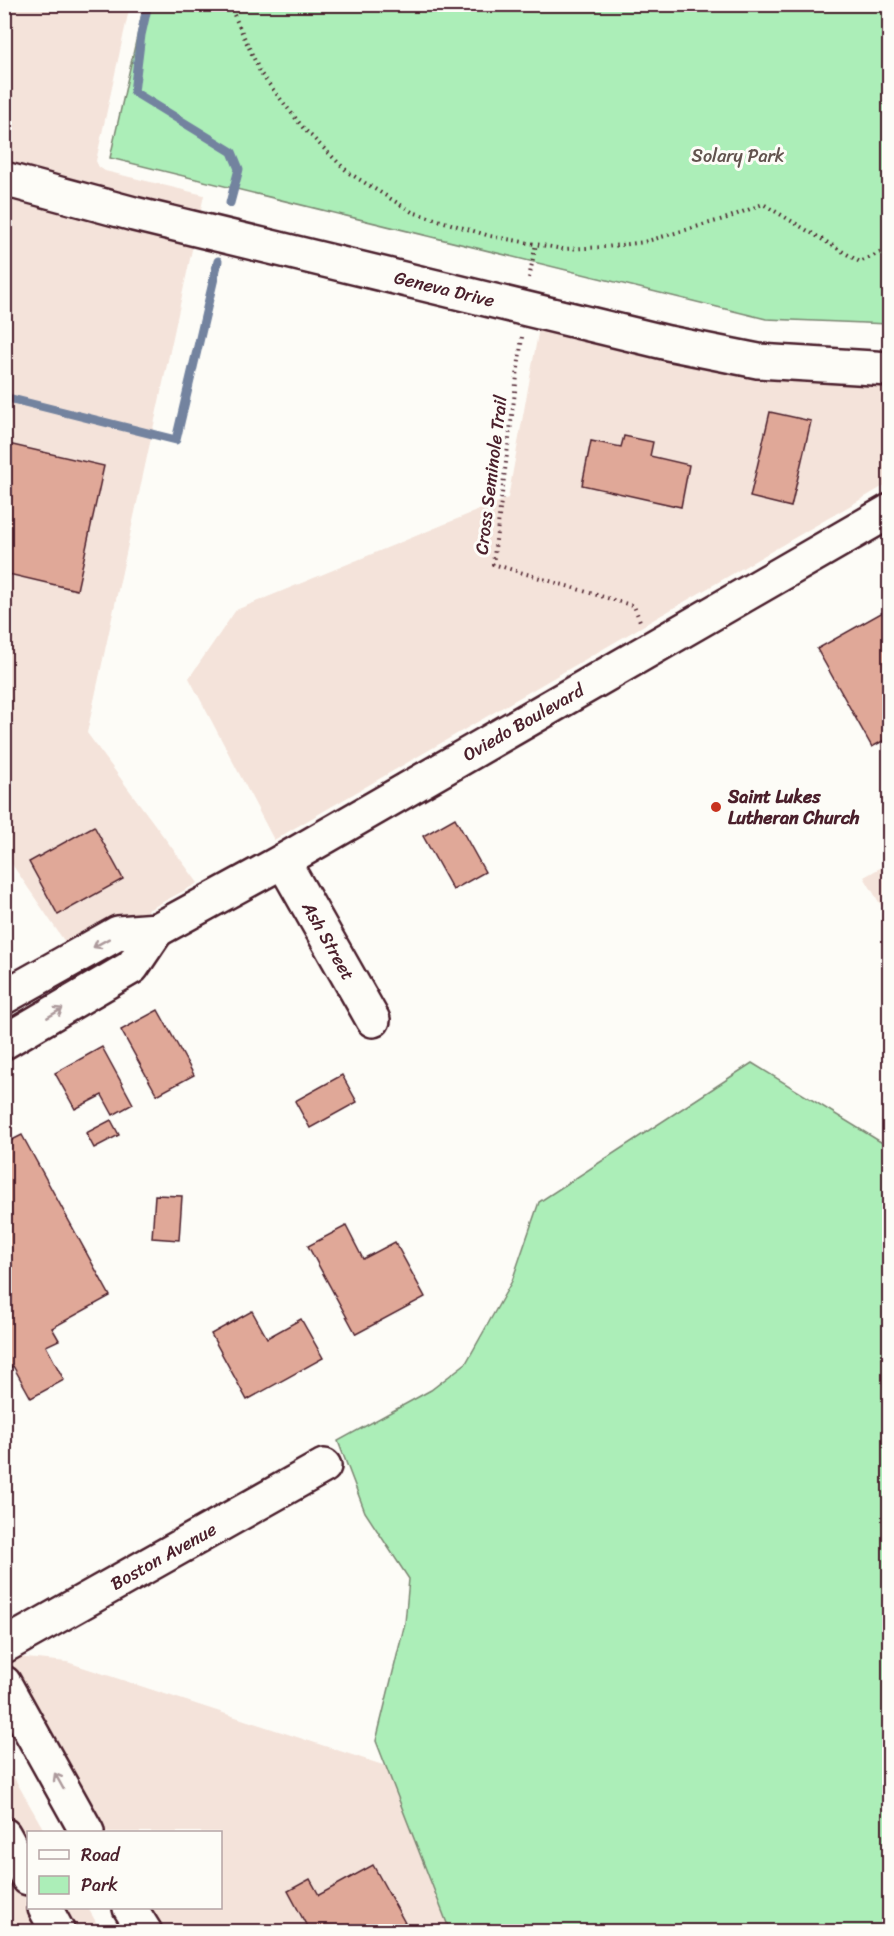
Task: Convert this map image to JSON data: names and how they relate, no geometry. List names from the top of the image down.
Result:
{
  "streets": {
    "main road": [
      "Geneva Drive",
      "Oviedo Boulevard",
      "Ash Street",
      "Boston Avenue"
    ],
    "path": ["Cross Seminole Trail"]
  },
  "crossings": [
    ["Oviedo Boulevard", "Ash Street"]
  ],
  "parks": ["Solary Park"],
  "places": ["Saint Lukes Lutheran Church"],
  "legend": ["Road", "Park"]
}
